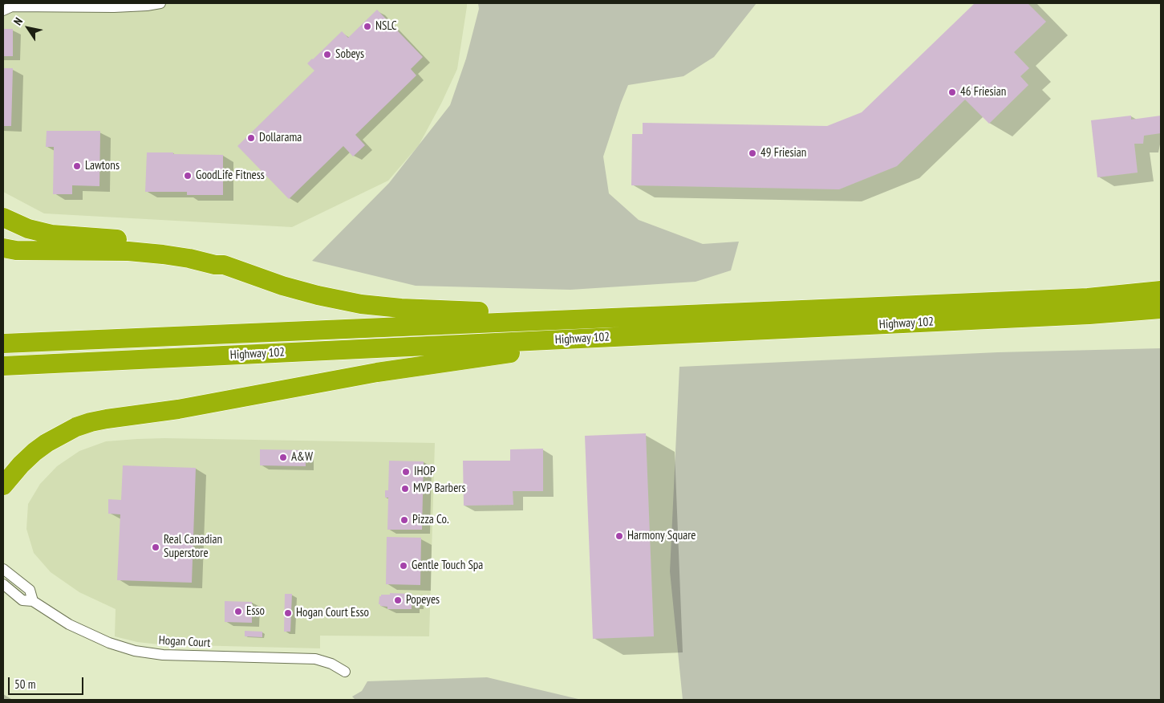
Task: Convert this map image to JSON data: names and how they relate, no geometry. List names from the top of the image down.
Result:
{
  "streets": {
    "highway": ["Highway 102"],
    "street": ["Hogan Court"]
  },
  "places": [
    "NSLC",
    "Sobeys",
    "46 Friesian",
    "Dollarama",
    "49 Friesian",
    "Lawtons",
    "GoodLife Fitness",
    "A&W",
    "IHOP",
    "MVP Barbers",
    "Pizza Co.",
    "Harmony Square",
    "Real Canadian Superstore",
    "Gentle Touch Spa",
    "Popeyes",
    "Esso",
    "Hogan Court Esso"
  ],
  "scale_bar": "50 m",
  "north": "top left"
}
